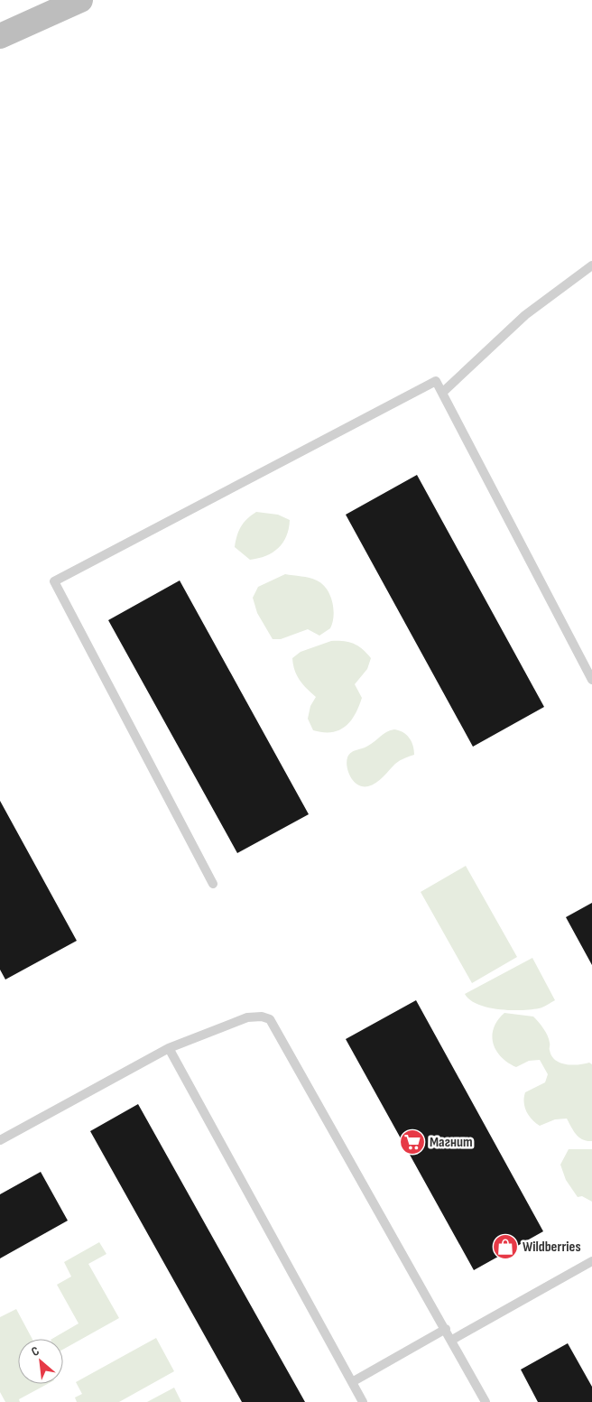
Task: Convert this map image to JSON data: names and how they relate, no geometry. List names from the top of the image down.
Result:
{
  "places": {
    "supermarket": ["Магнит"],
    "shop": ["Wildberries"]
  },
  "north": "top left"
}
